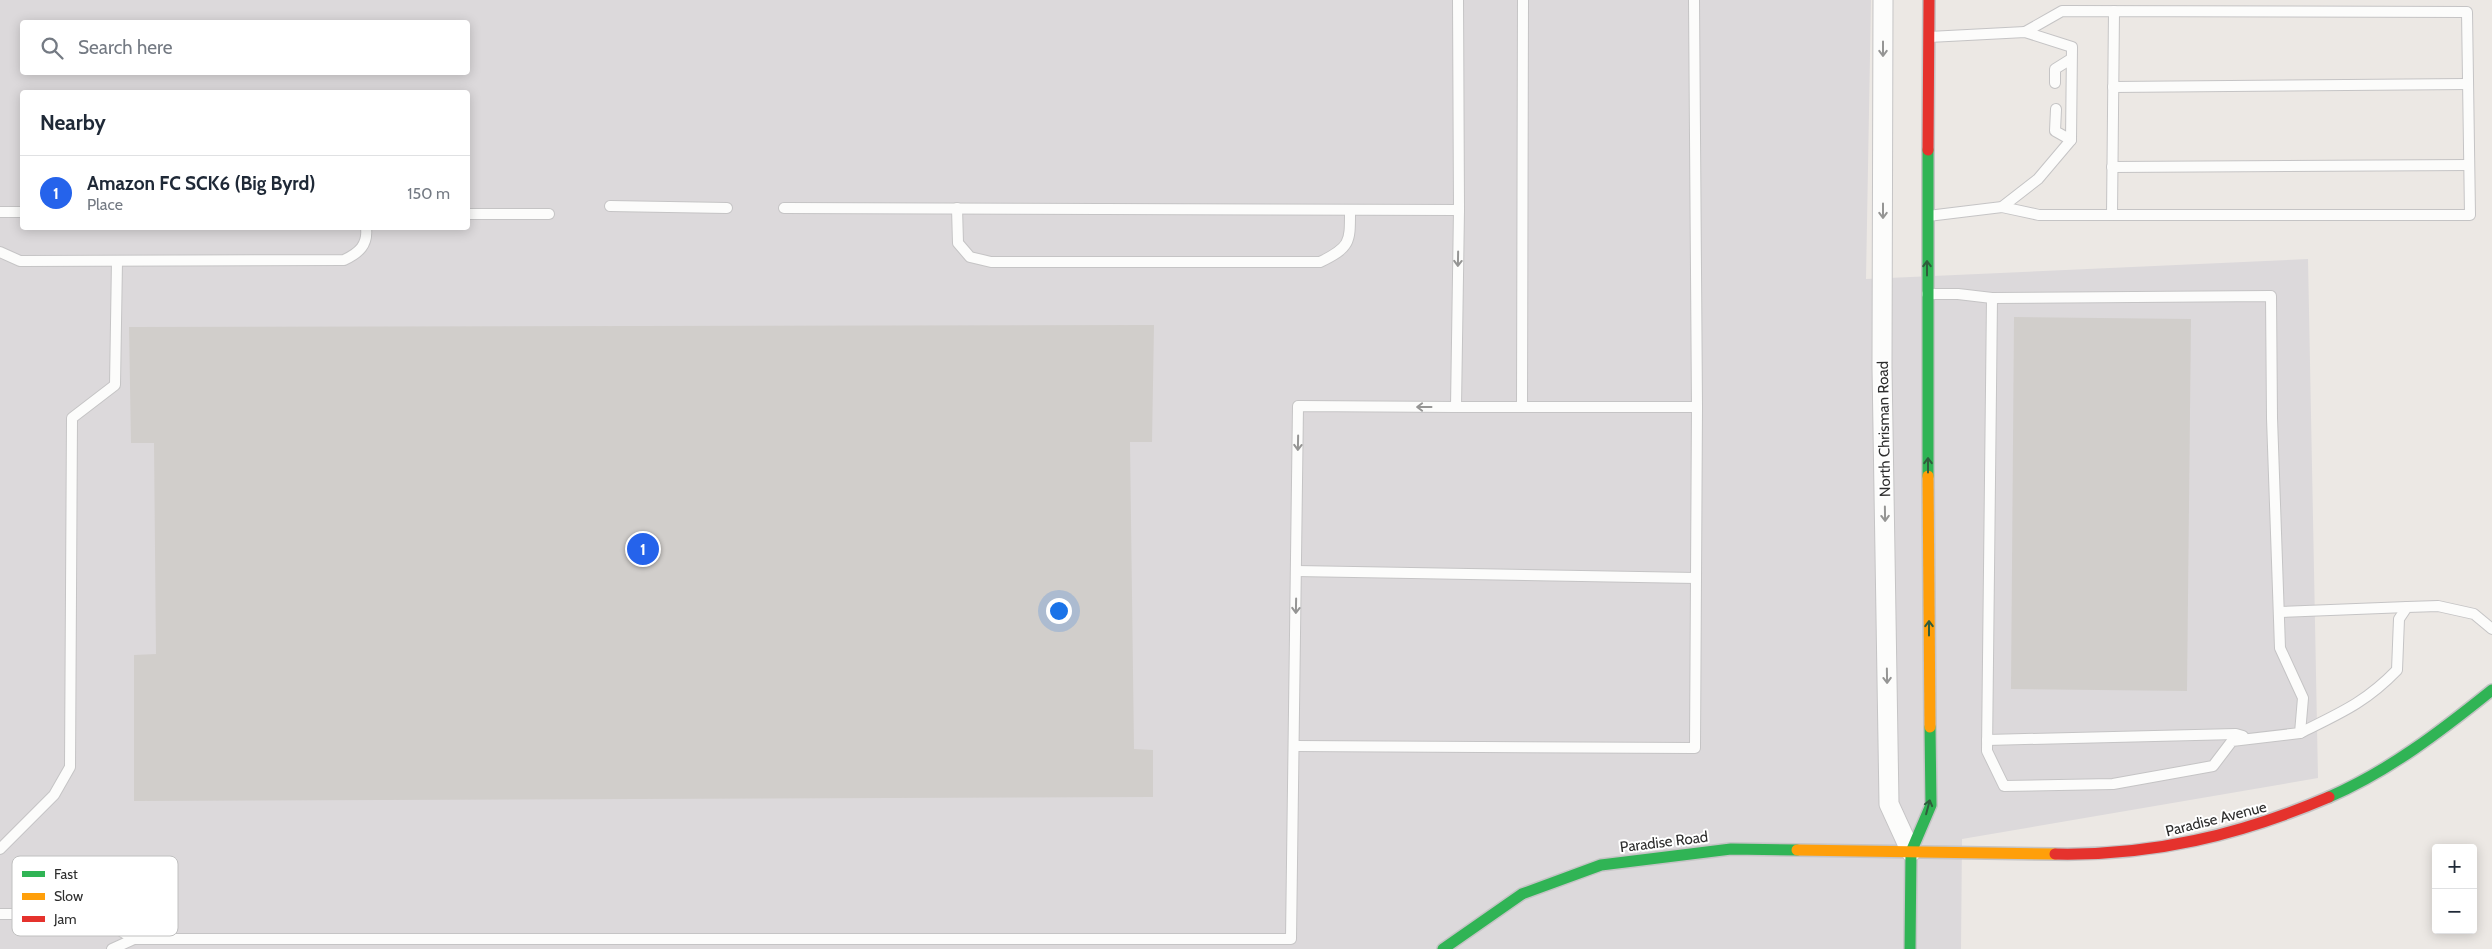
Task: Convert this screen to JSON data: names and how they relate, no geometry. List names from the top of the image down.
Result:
{
  "streets": {
    "street": ["North Chrisman Road", "Paradise Avenue", "Paradise Road"]
  },
  "crossings": [
    ["North Chrisman Road", "Paradise Avenue"],
    ["North Chrisman Road", "Paradise Road"],
    ["Paradise Avenue", "Paradise Road"]
  ],
  "legend": ["Fast", "Slow", "Jam"],
  "page": {
    "search": "Search here",
    "heading": "Nearby",
    "list": [
      {
        "mark": "1",
        "name": "Amazon FC SCK6 (Big Byrd)",
        "note": "Place",
        "value": "150 m"
      }
    ],
    "pins": "1",
    "map_buttons": ["+", "−"]
  }
}
